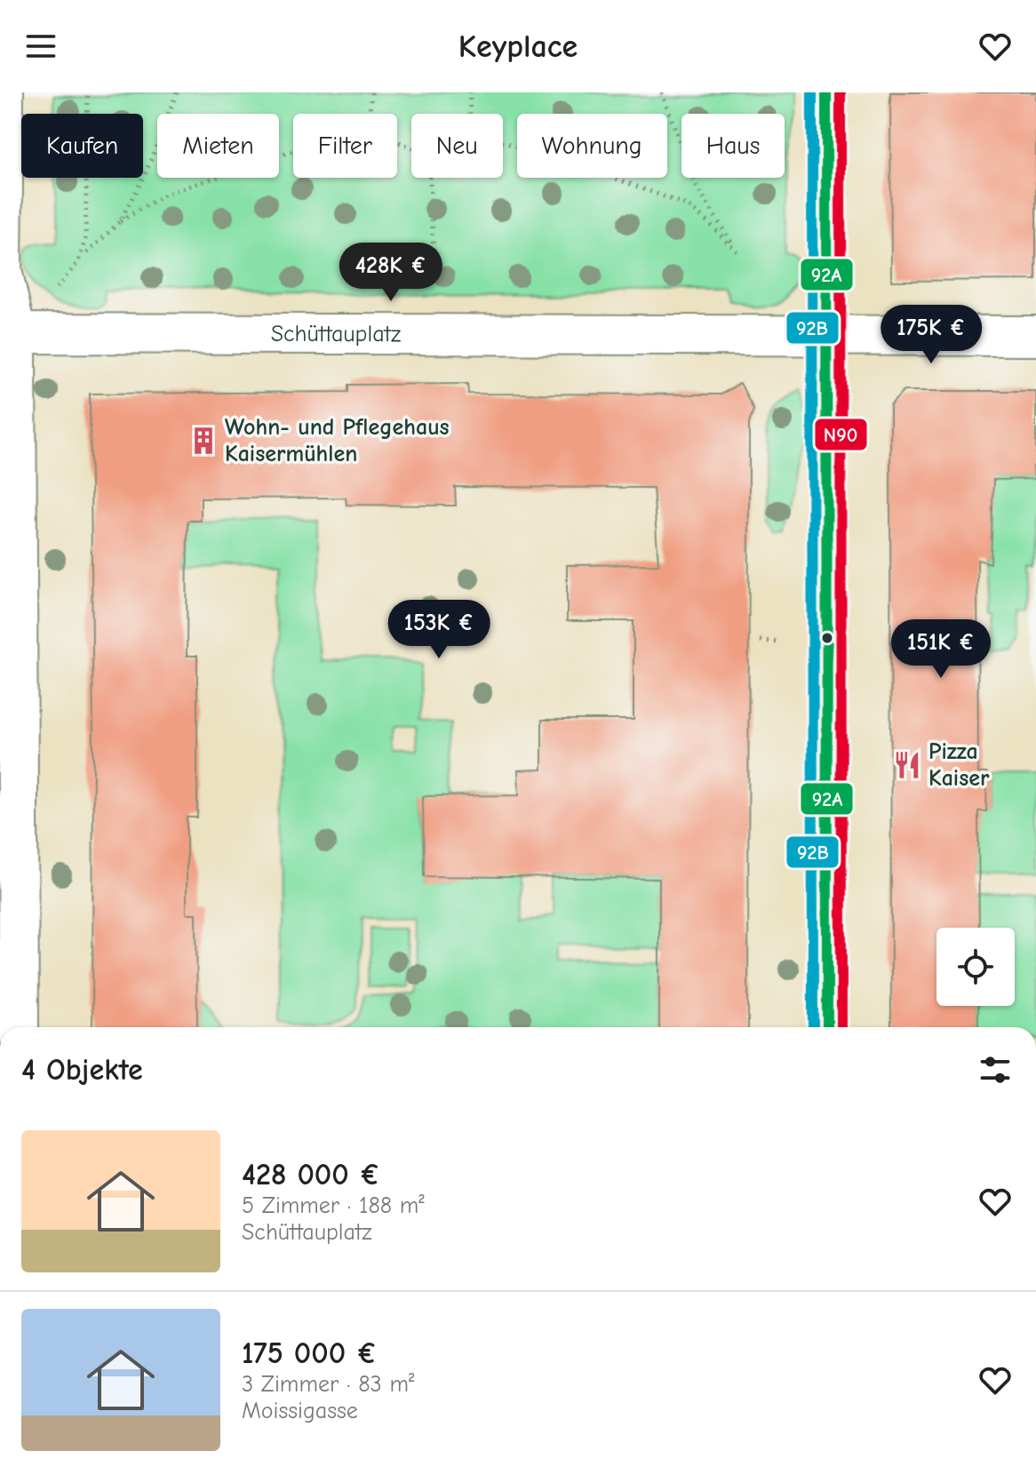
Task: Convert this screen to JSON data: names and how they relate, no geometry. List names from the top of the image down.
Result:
{
  "streets": {
    "street": ["Schüttauplatz"]
  },
  "places": {
    "building": ["Wohn- und Pflegehaus Kaisermühlen"],
    "restaurant": ["Pizza Kaiser"]
  },
  "lines": ["transit line 92A", "transit line 92B", "transit line N90"],
  "page": {
    "header": "Keyplace",
    "chip": [
      "Kaufen",
      "Mieten",
      "Filter",
      "Neu",
      "Wohnung",
      "Haus"
    ],
    "price": [
      "428K €",
      "175K €",
      "153K €",
      "151K €"
    ],
    "heading": "4 Objekte",
    "list": [
      {
        "name": "428 000 €",
        "note": "5 Zimmer · 188 m² · Schüttauplatz"
      },
      {
        "name": "175 000 €",
        "note": "3 Zimmer · 83 m² · Moissigasse"
      }
    ]
  }
}
